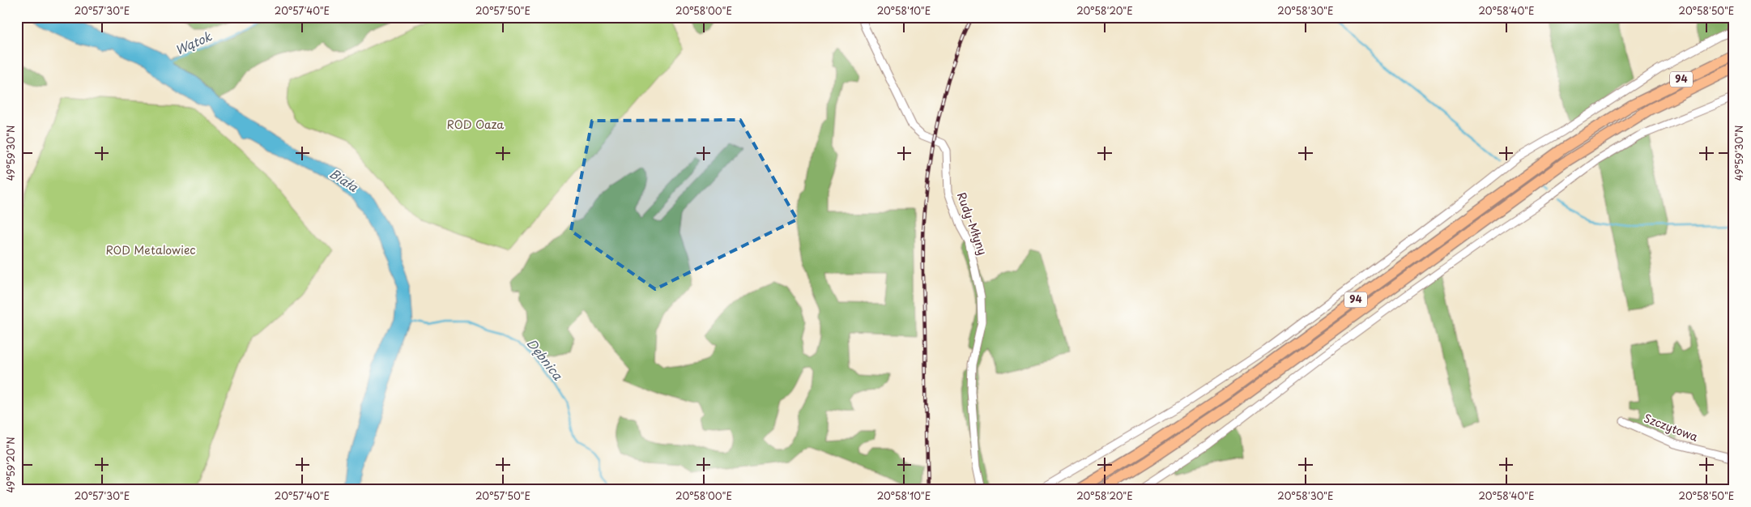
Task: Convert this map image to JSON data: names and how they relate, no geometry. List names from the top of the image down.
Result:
{
  "streets": {
    "main road": ["94"],
    "street": ["Rudy-Młyny", "Szczytowa"]
  },
  "water": ["Wątok", "Biała", "Dębnica"],
  "parks": ["ROD Oaza", "ROD Metalowiec"],
  "coordinates": [
    "20°57'30\"E",
    "20°57'40\"E",
    "20°57'50\"E",
    "20°58'00\"E",
    "20°58'10\"E",
    "20°58'20\"E",
    "20°58'30\"E",
    "20°58'40\"E",
    "20°58'50\"E",
    "49°59'30\"N",
    "49°59'20\"N"
  ]
}
